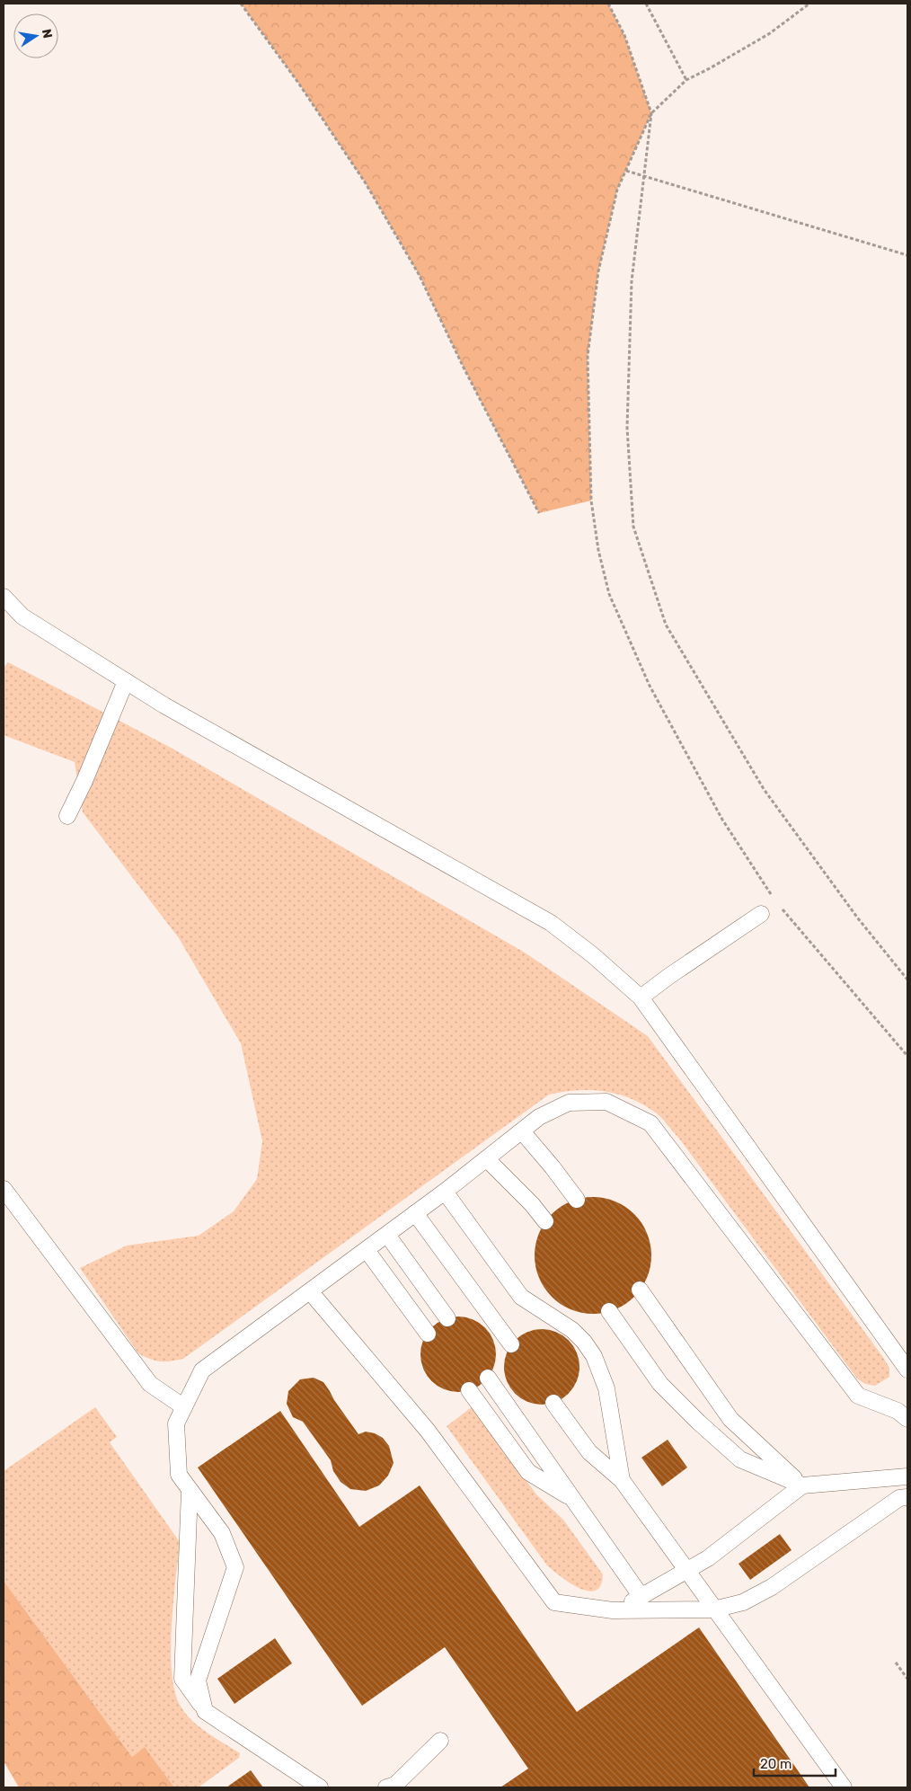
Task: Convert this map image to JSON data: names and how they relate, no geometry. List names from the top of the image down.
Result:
{
  "scale_bar": "20 m",
  "north": "right"
}
